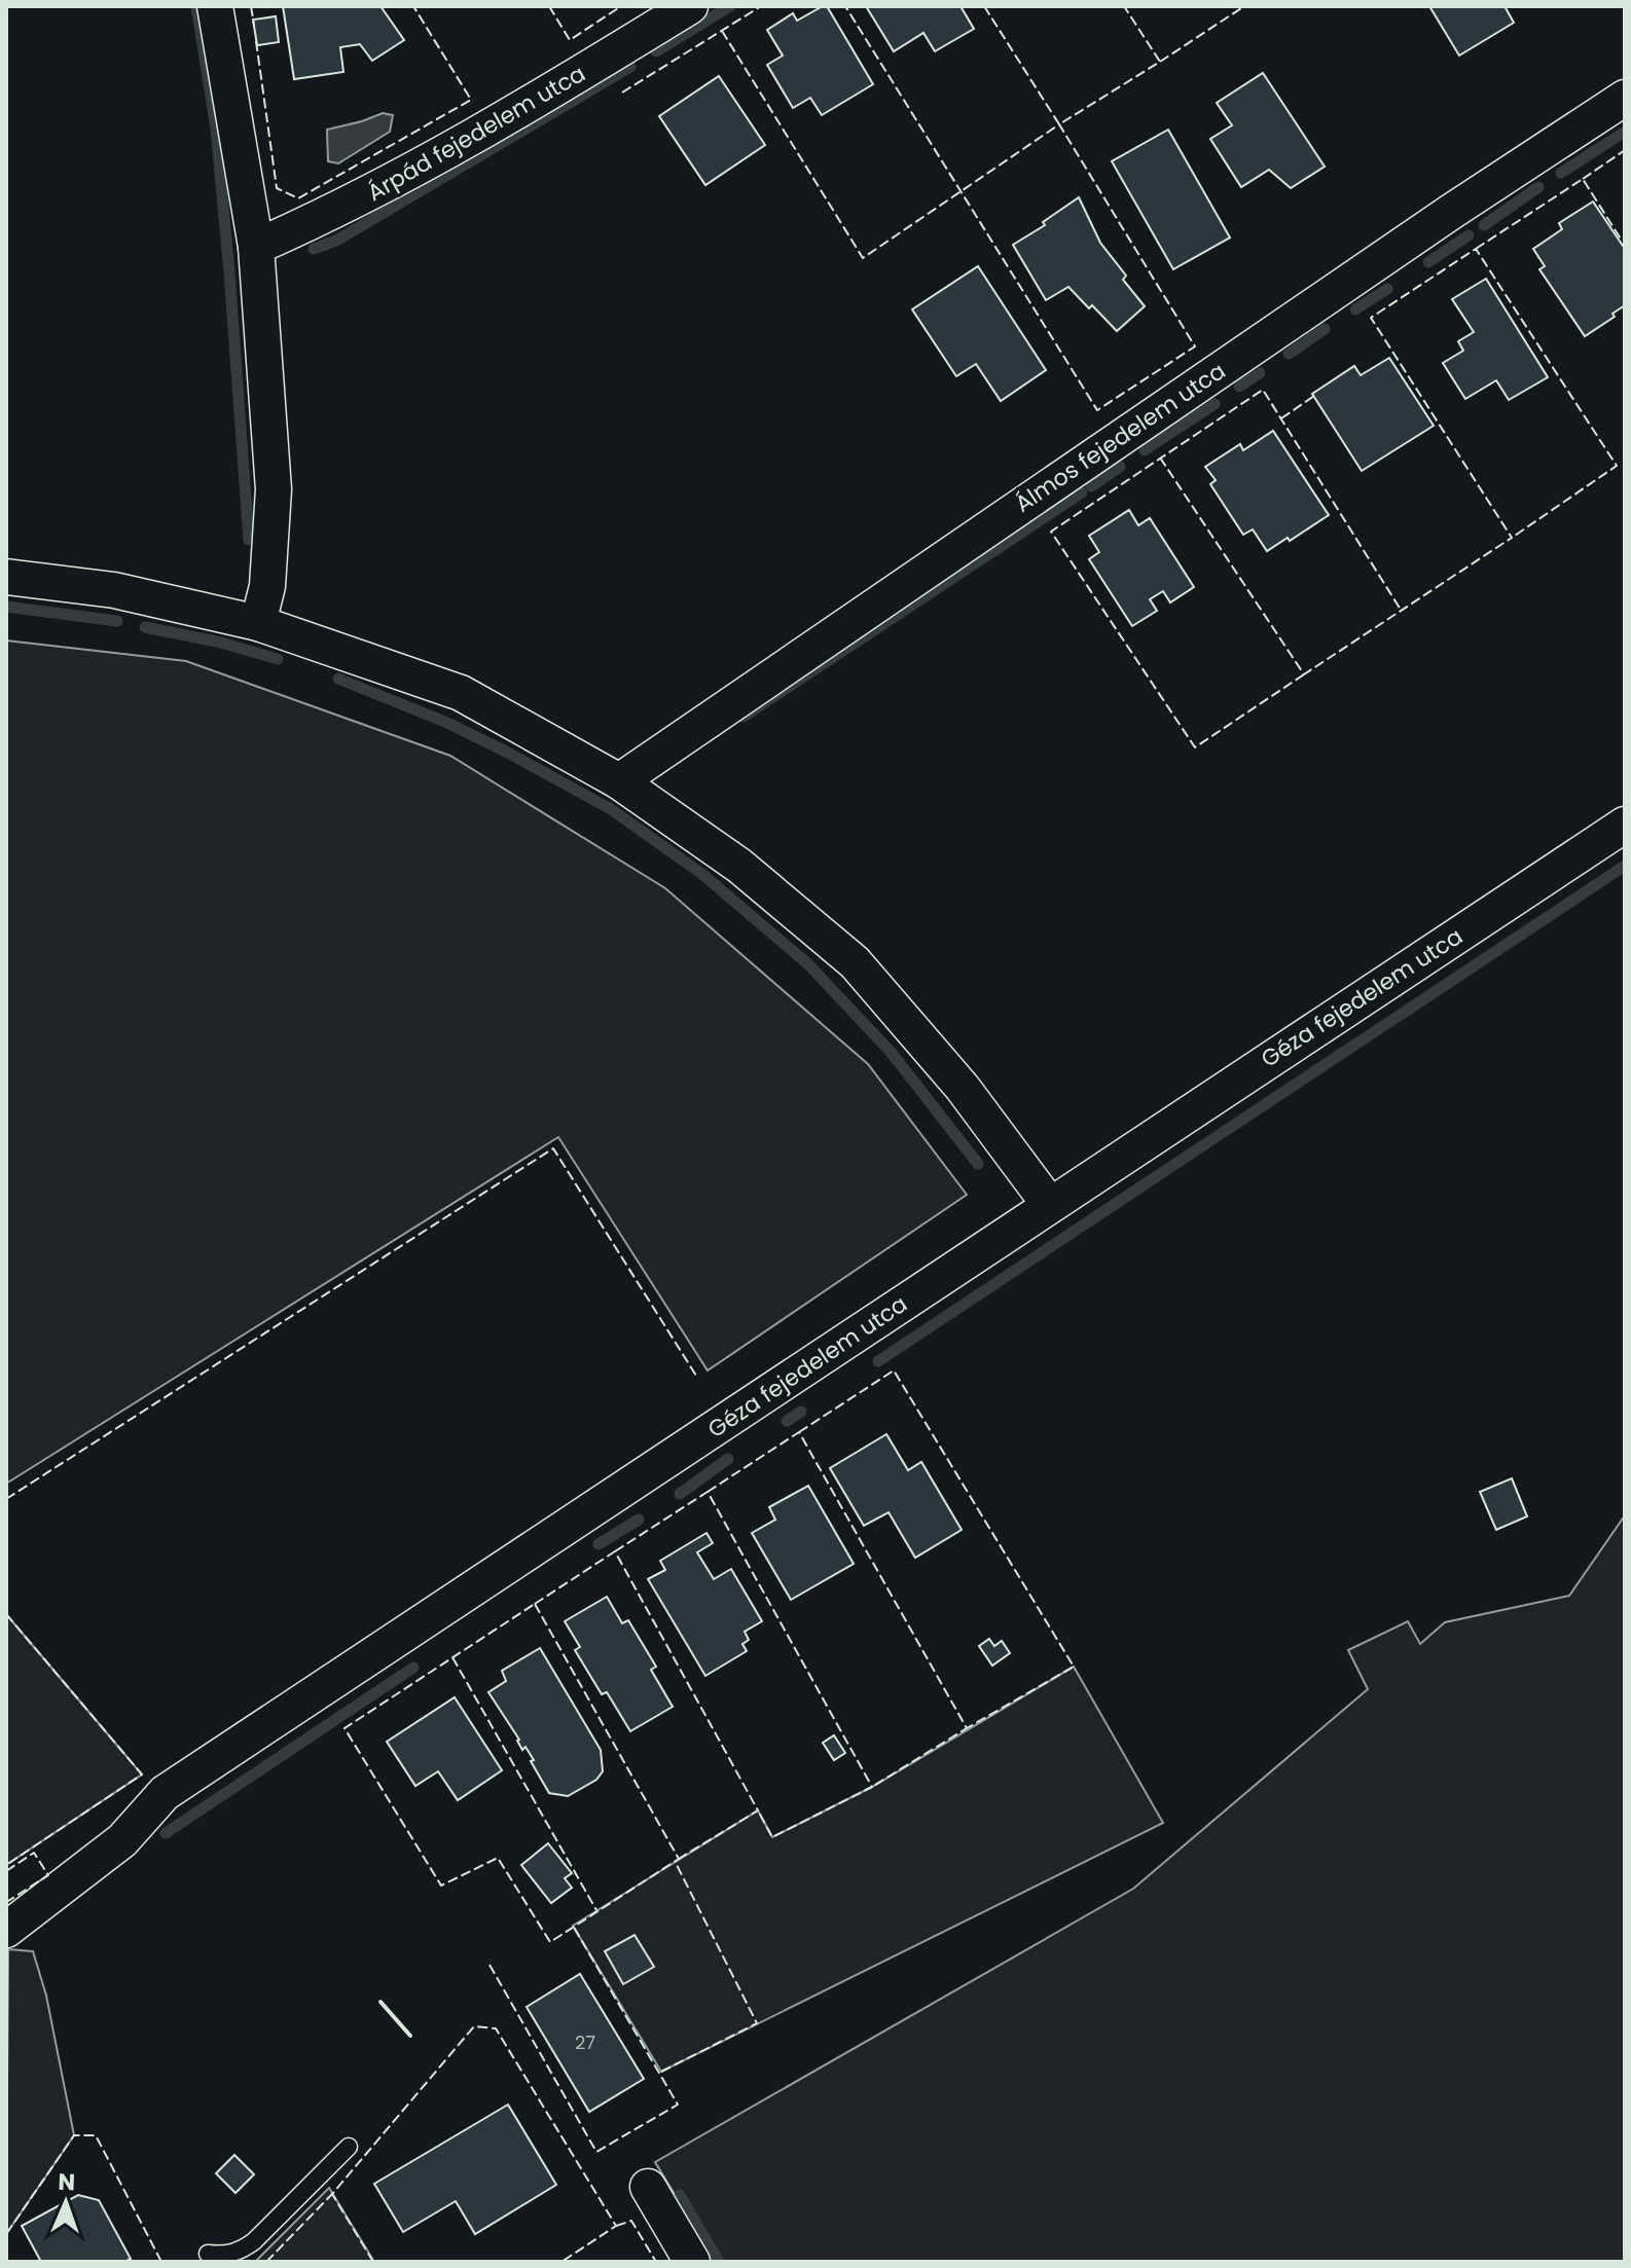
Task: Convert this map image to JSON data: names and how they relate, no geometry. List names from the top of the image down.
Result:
{
  "streets": {
    "street": ["Árpád fejedelem utca", "Álmos fejedelem utca", "Géza fejedelem utca"]
  },
  "house_numbers": ["27"],
  "north": "top"
}
